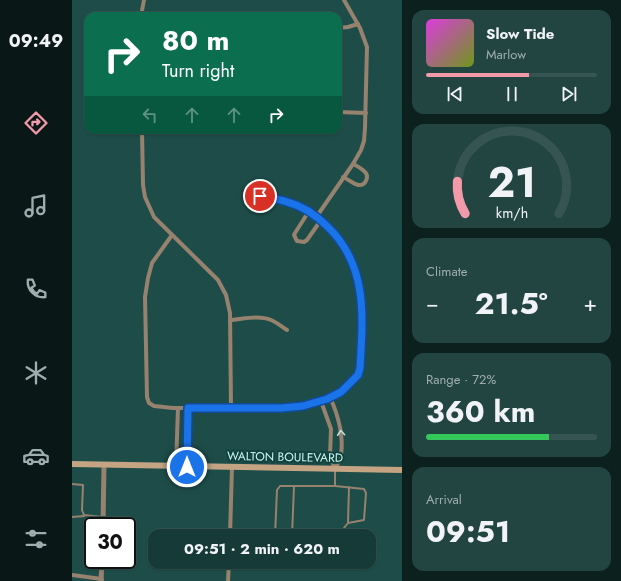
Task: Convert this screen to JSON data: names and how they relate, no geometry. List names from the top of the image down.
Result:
{
  "streets": {
    "main road": ["WALTON BOULEVARD"]
  },
  "page": {
    "tabs": "09:49",
    "turn": ["80 m", "Turn right"],
    "song": ["Slow Tide", "Marlow"],
    "tile": [
      "Climate",
      ["Range · 72%", "360 km"],
      ["Arrival", "09:51"]
    ],
    "heat": ["−", "21.5°", "+"],
    "limit": "30",
    "trip": "09:51 · 2 min · 620 m",
    "gauge": ["21", "km/h"]
  }
}
